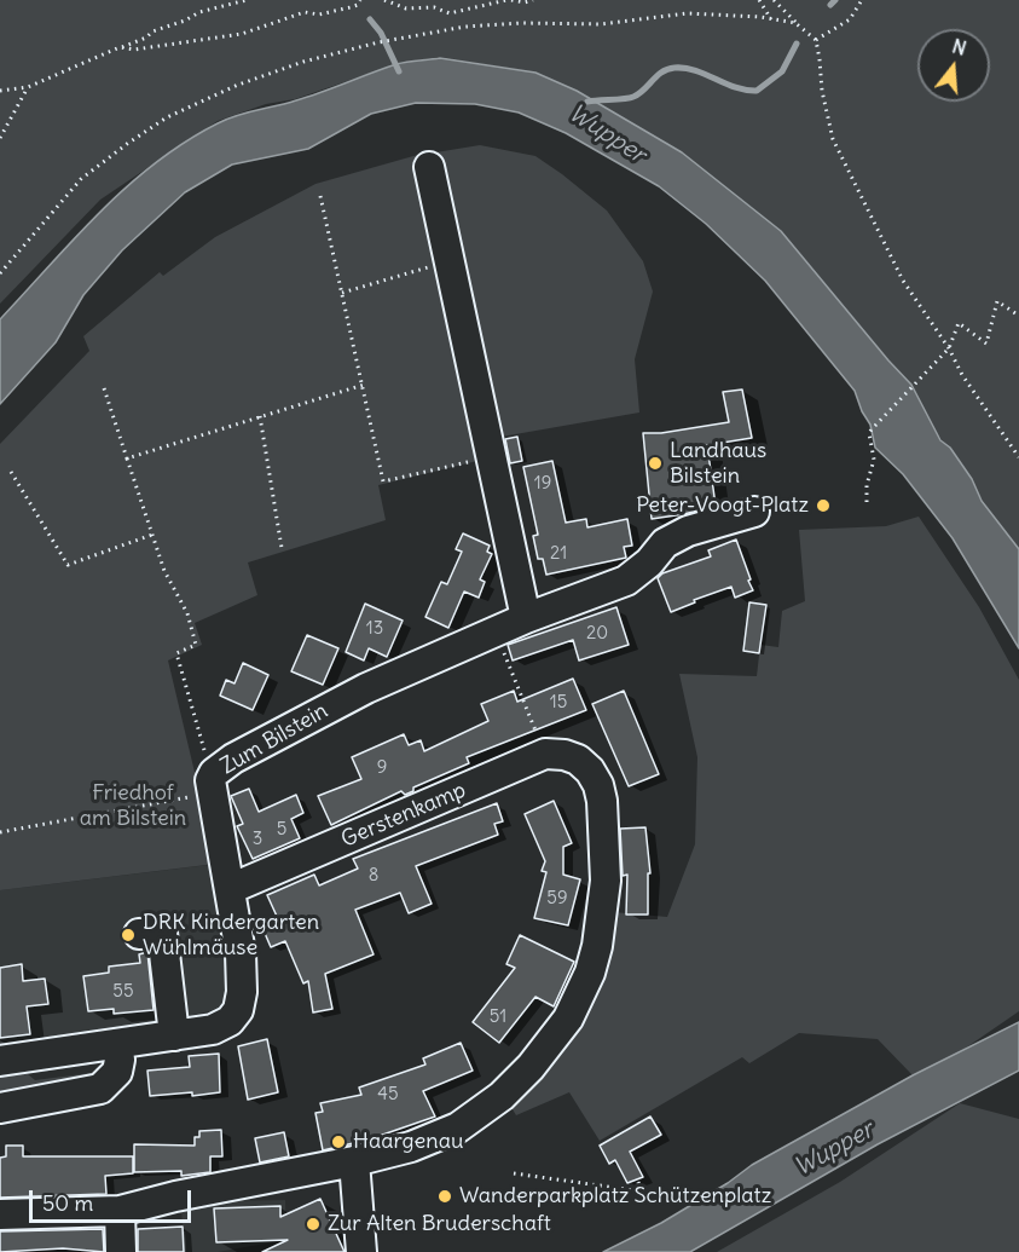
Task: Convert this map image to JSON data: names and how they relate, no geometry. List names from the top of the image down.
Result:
{
  "streets": {
    "street": ["Zum Bilstein", "Gerstenkamp"]
  },
  "crossings": [
    ["Zum Bilstein", "Gerstenkamp"]
  ],
  "water": ["Wupper"],
  "parks": ["Friedhof am Bilstein"],
  "places": [
    "Landhaus Bilstein",
    "Peter-Voogt-Platz",
    "DRK Kindergarten Wühlmäuse",
    "Haargenau",
    "Wanderparkplatz Schützenplatz",
    "Zur Alten Bruderschaft"
  ],
  "house_numbers": [
    "19",
    "21",
    "13",
    "20",
    "15",
    "9",
    "5",
    "3",
    "8",
    "59",
    "55",
    "51",
    "45"
  ],
  "scale_bar": "50 m",
  "north": "top"
}
